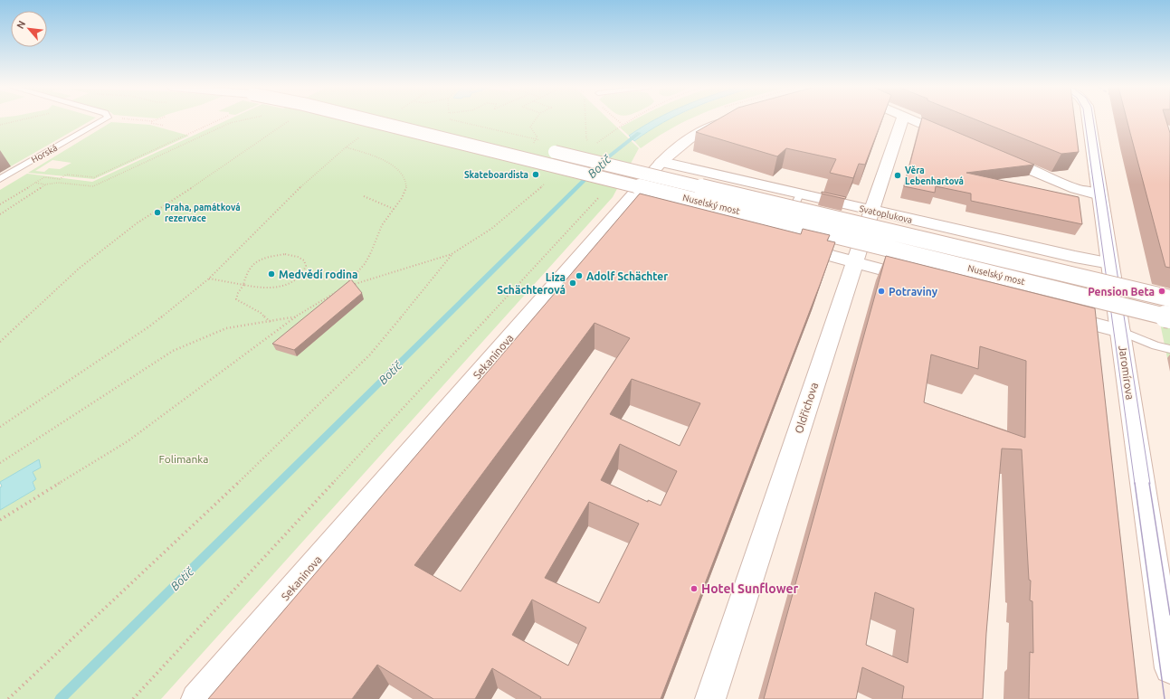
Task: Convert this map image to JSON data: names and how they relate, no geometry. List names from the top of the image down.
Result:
{
  "streets": {
    "main road": [
      "Nuselský most",
      "Svatoplukova",
      "Sekaninova",
      "Jaromírova",
      "Oldřichova"
    ],
    "lane": ["Horská"]
  },
  "crossings": [
    ["Svatoplukova", "Sekaninova"],
    ["Svatoplukova", "Jaromírova"],
    ["Svatoplukova", "Oldřichova"]
  ],
  "water": ["Botič"],
  "parks": ["Folimanka"],
  "places": [
    "Skateboardista",
    "Věra Lebenhartová",
    "Praha, památková rezervace",
    "Medvědí rodina",
    "Adolf Schӓchter",
    "Liza Schӓchterová",
    "Potraviny",
    "Pension Beta",
    "Hotel Sunflower"
  ],
  "north": "top left"
}
